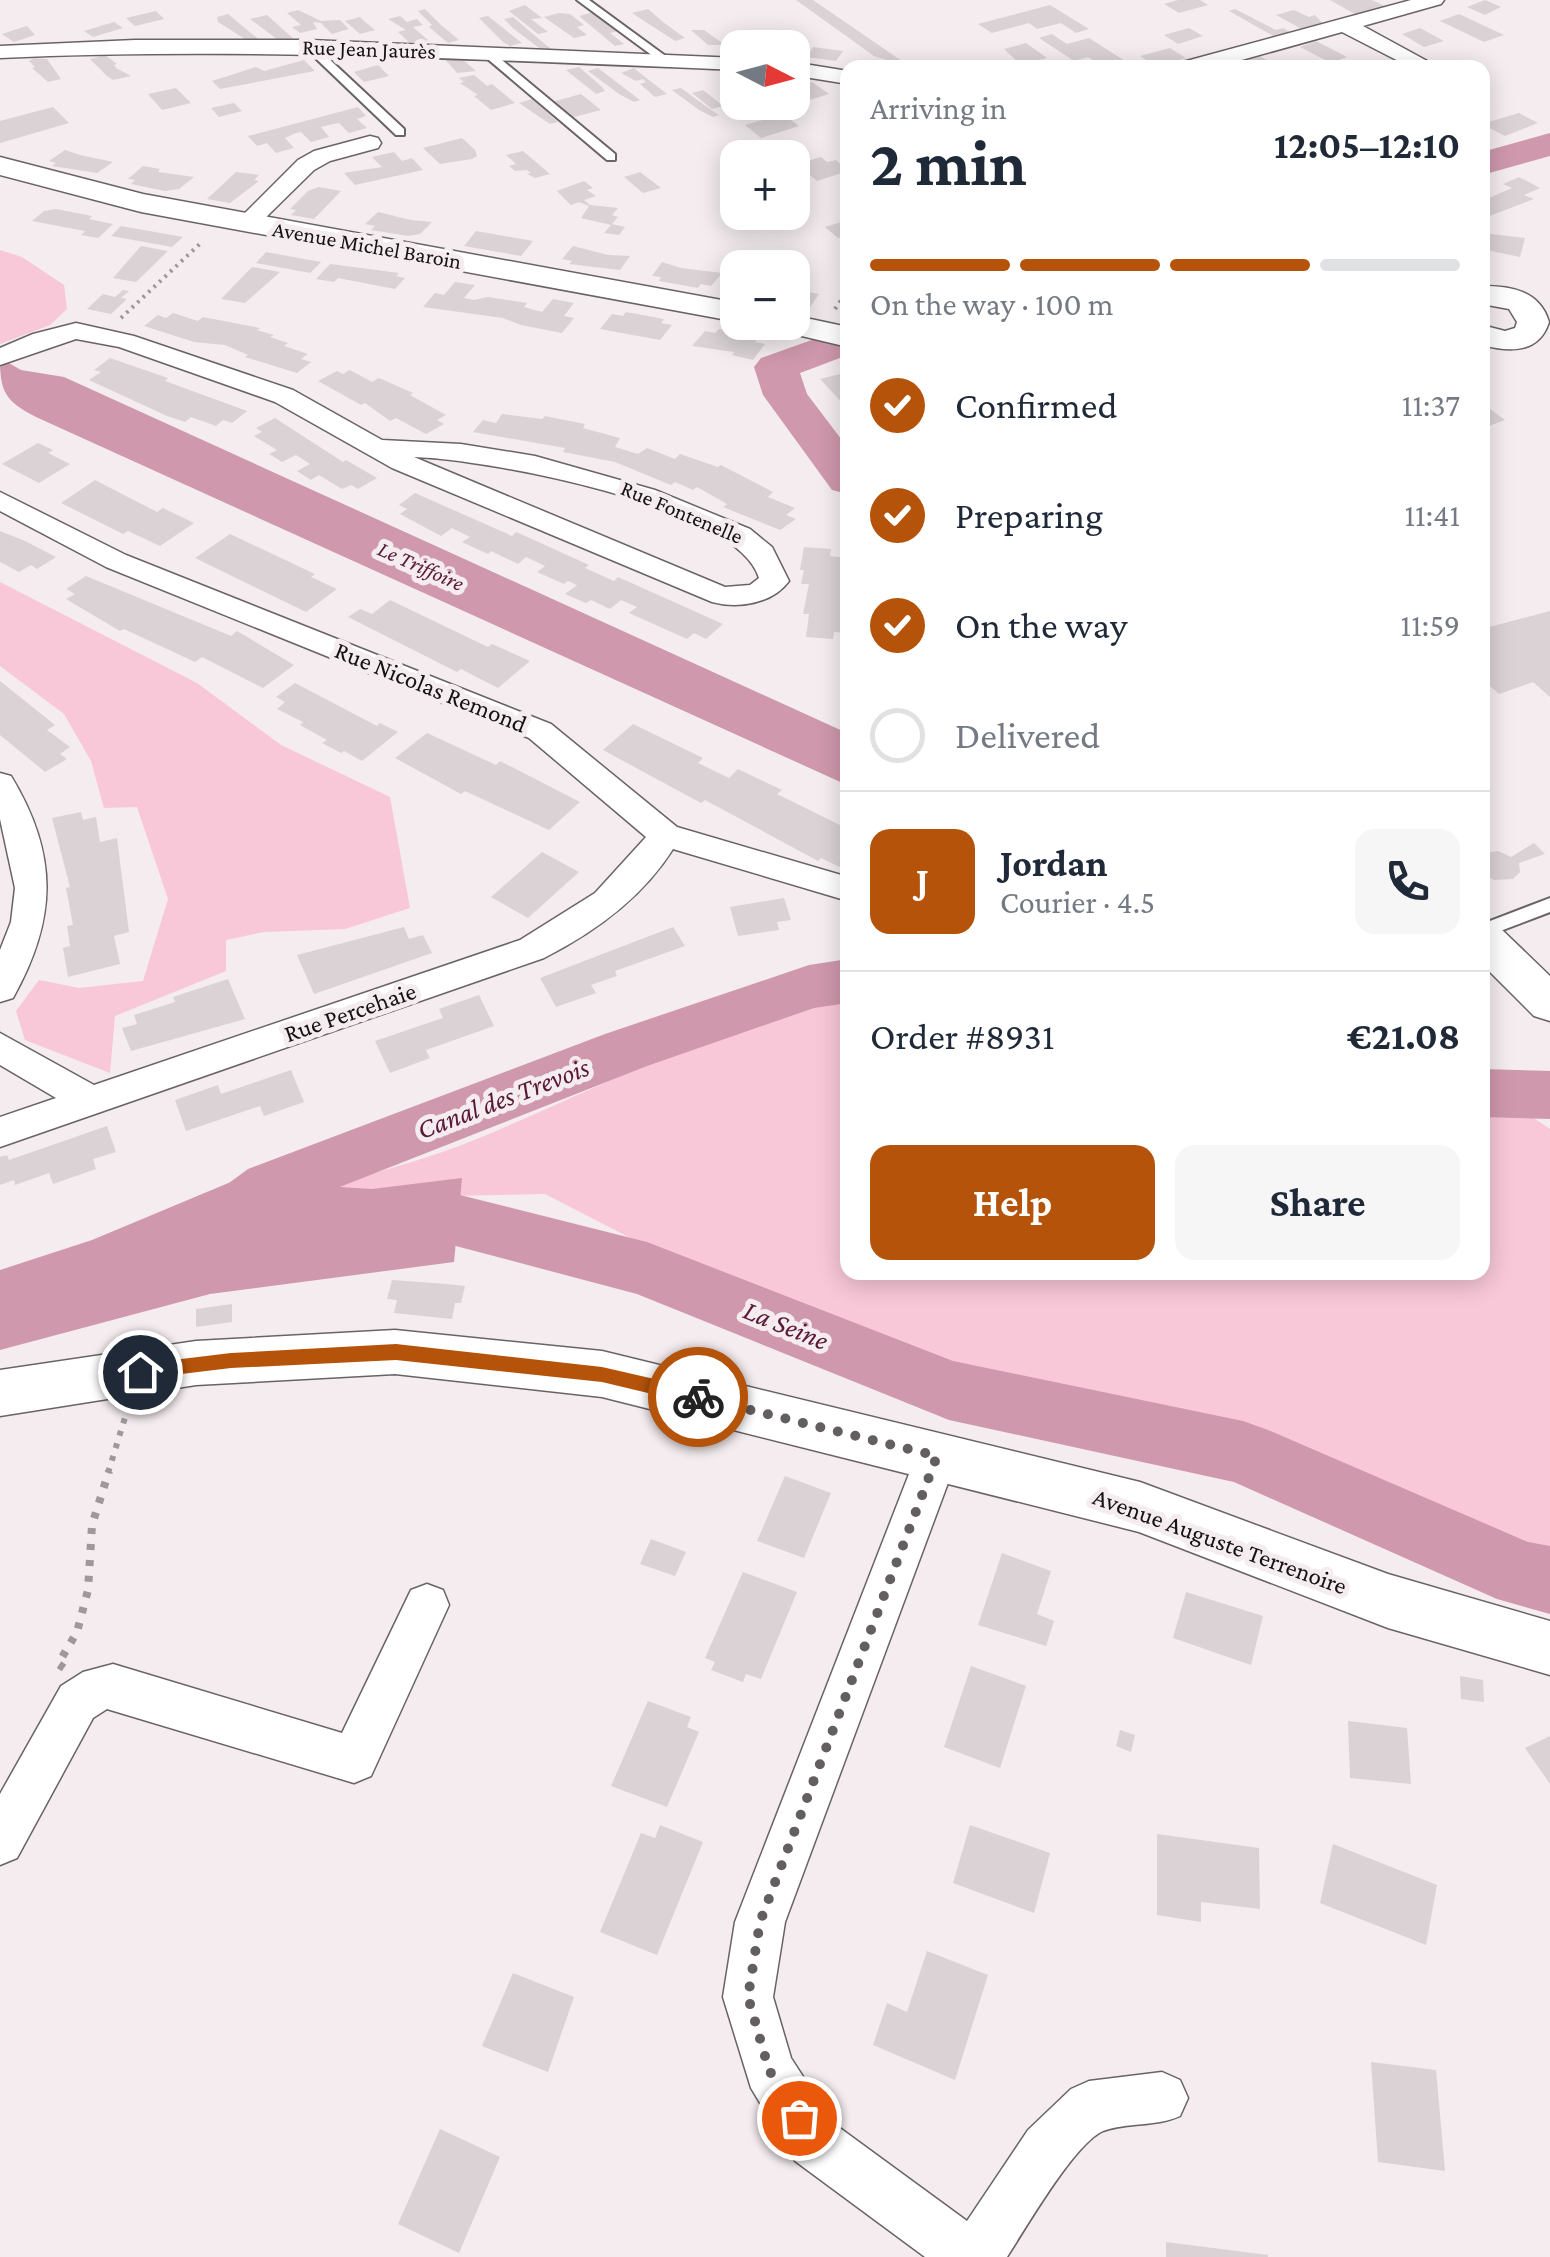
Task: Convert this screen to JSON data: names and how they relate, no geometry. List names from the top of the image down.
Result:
{
  "streets": {
    "street": [
      "Rue Jean Jaurès",
      "Avenue Michel Baroin",
      "Rue Fontenelle",
      "Rue Nicolas Remond",
      "Rue Percehaie",
      "Avenue Auguste Terrenoire"
    ]
  },
  "crossings": [
    ["Rue Nicolas Remond", "Rue Percehaie"]
  ],
  "water": ["Le Triffoire", "Canal des Trevois", "La Seine"],
  "north": "right",
  "page": {
    "map_buttons": ["+", "−"],
    "heading": ["2 min", "Arriving in", "12:05–12:10"],
    "panel": [
      "Jordan",
      "Courier · 4.5",
      "Order #8931",
      "€21.08"
    ],
    "bar": "On the way · 100 m",
    "list": [
      ["Confirmed", "11:37"],
      ["Preparing", "11:41"],
      ["On the way", "11:59"],
      "Delivered"
    ],
    "round": "J",
    "buttons": ["Help", "Share"]
  }
}
